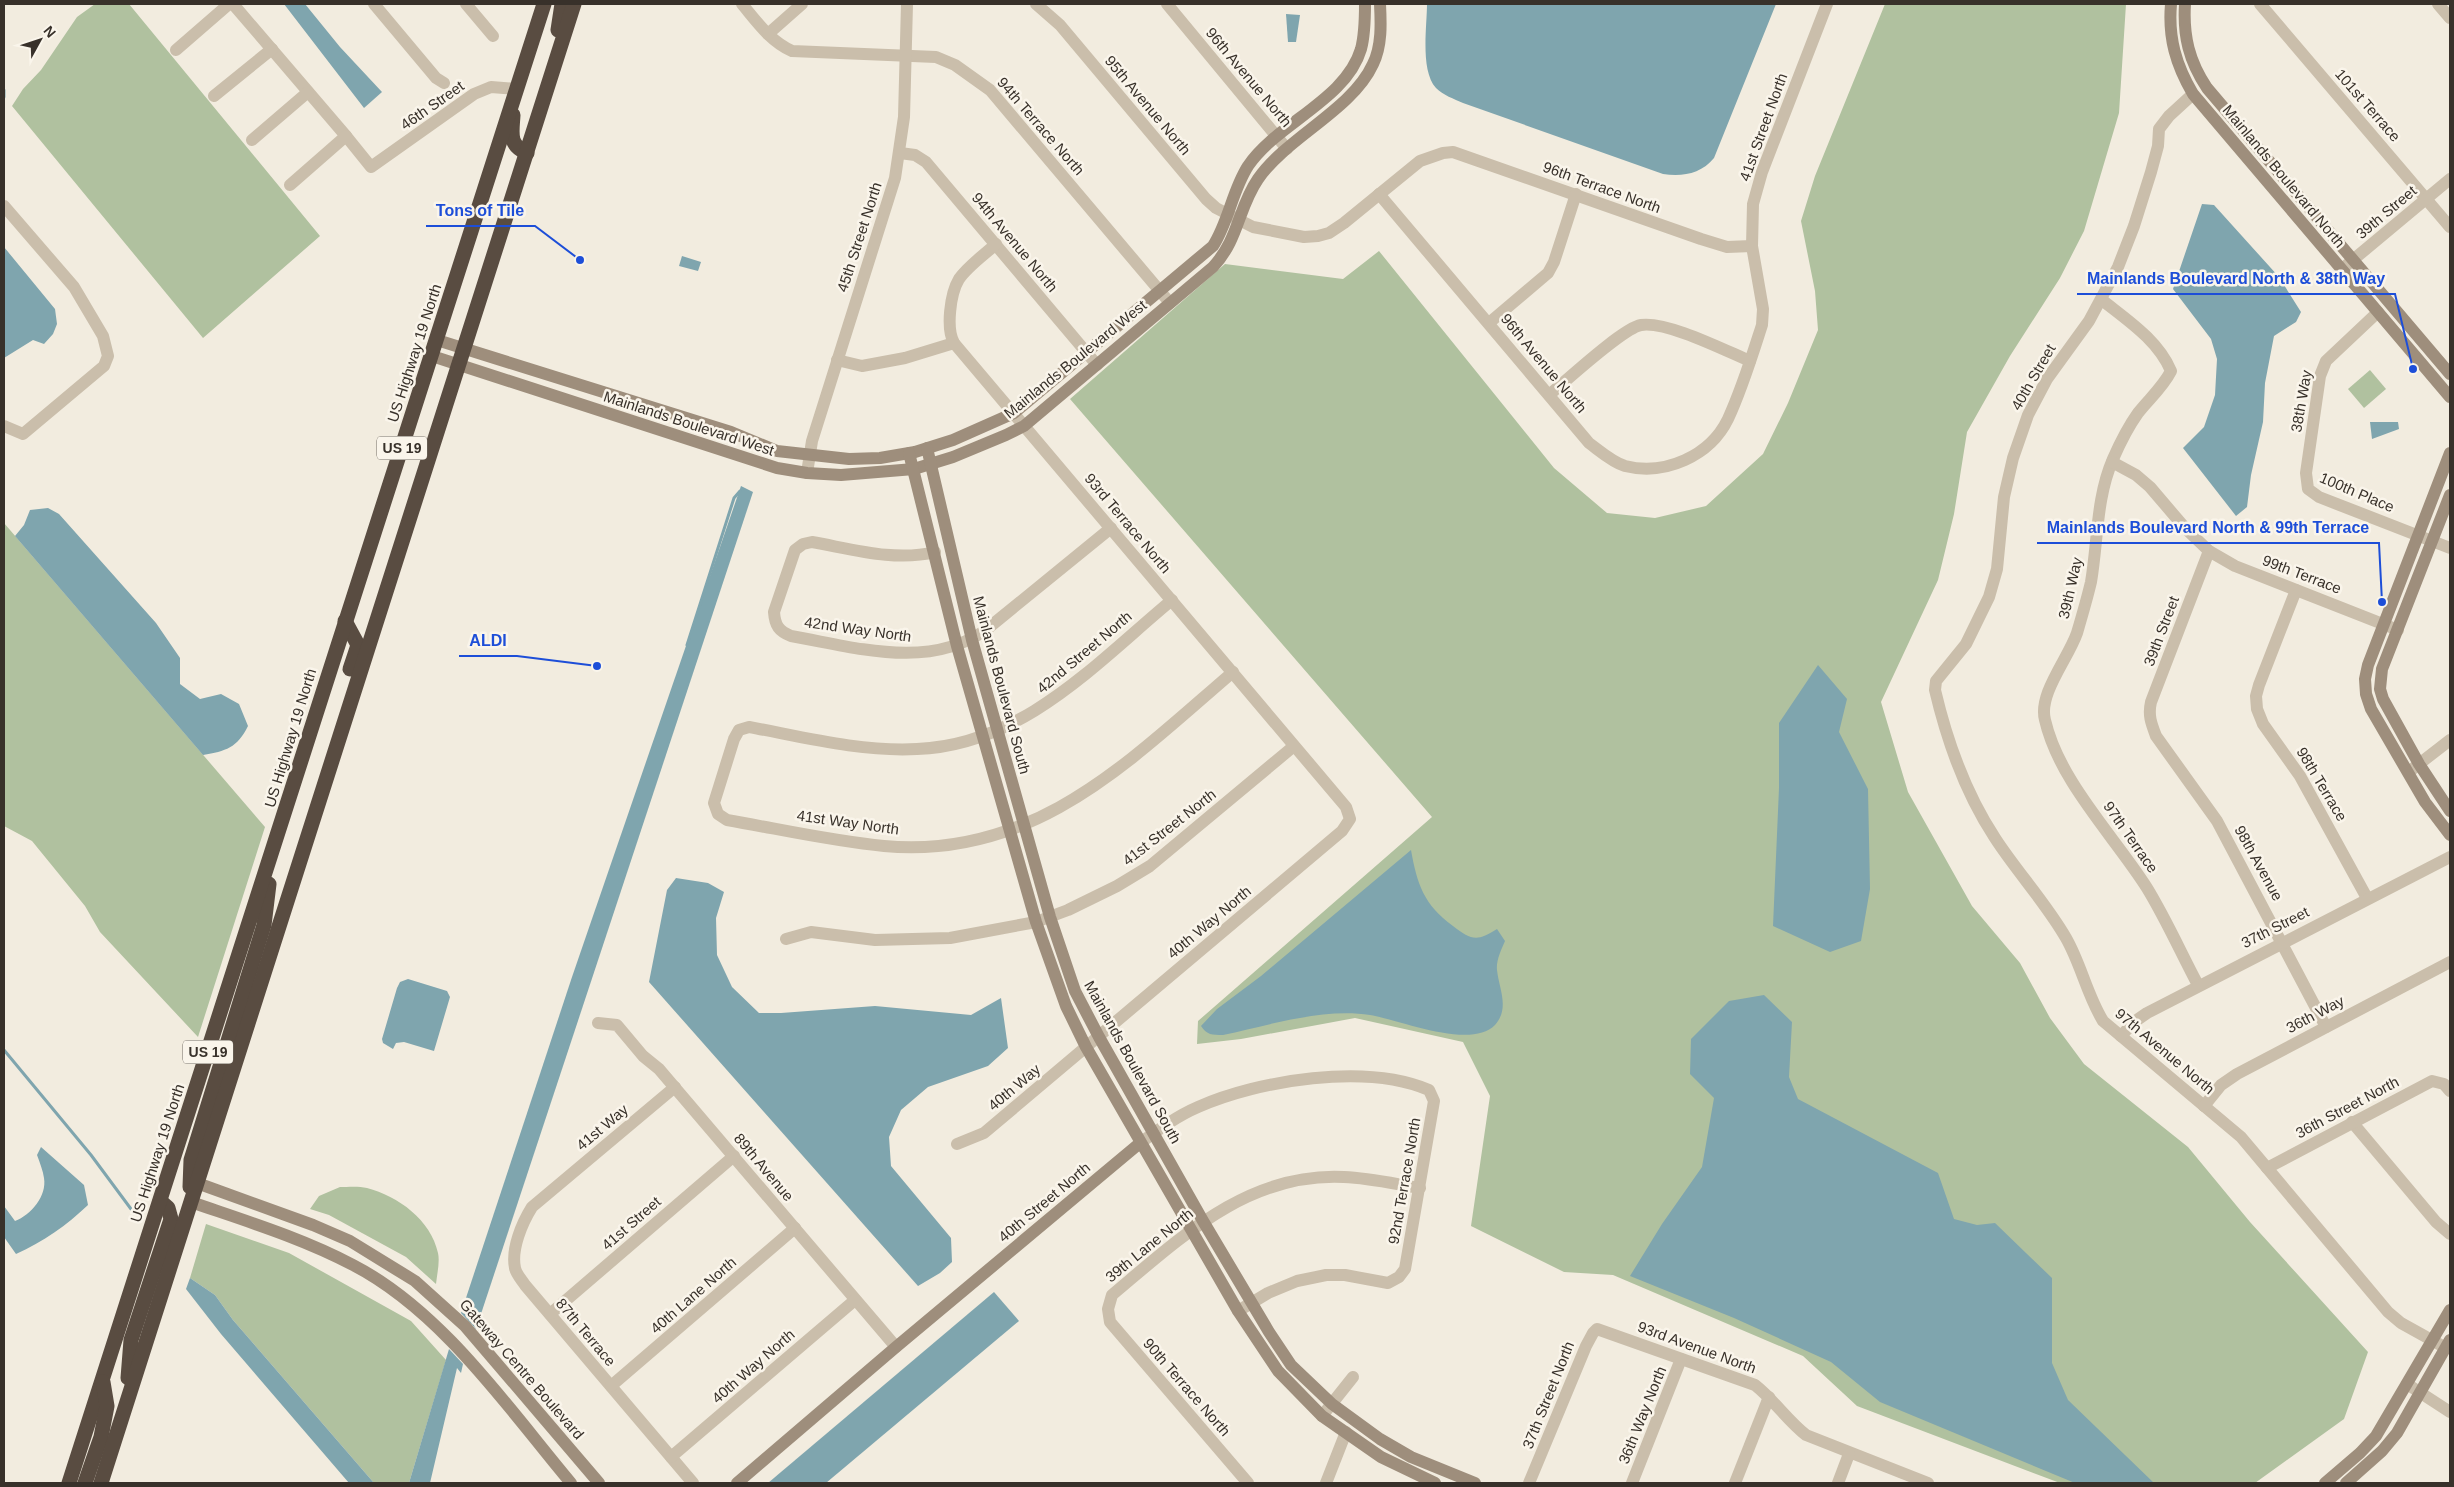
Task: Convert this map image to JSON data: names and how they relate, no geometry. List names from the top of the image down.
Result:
{
  "streets": {
    "highway": ["US Highway 19 North", "US 19"],
    "street": [
      "96th Avenue North",
      "46th Street",
      "95th Avenue North",
      "101st Terrace",
      "94th Terrace North",
      "41st Street North",
      "Mainlands Boulevard North",
      "96th Terrace North",
      "39th Street",
      "45th Street North",
      "94th Avenue North",
      "Mainlands Boulevard West",
      "40th Street",
      "38th Way",
      "100th Place",
      "93rd Terrace North",
      "99th Terrace",
      "39th Way",
      "42nd Way North",
      "42nd Street North",
      "Mainlands Boulevard South",
      "98th Terrace",
      "41st Way North",
      "97th Terrace",
      "98th Avenue",
      "40th Way North",
      "37th Street",
      "36th Way",
      "97th Avenue North",
      "40th Way",
      "36th Street North",
      "41st Way",
      "89th Avenue",
      "92nd Terrace North",
      "40th Street North",
      "41st Street",
      "39th Lane North",
      "40th Lane North",
      "87th Terrace",
      "93rd Avenue North",
      "Gateway Centre Boulevard",
      "90th Terrace North",
      "37th Street North",
      "36th Way North"
    ]
  },
  "crossings": [
    ["96th Avenue North", "41st Street North"],
    ["96th Avenue North", "96th Terrace North"],
    ["96th Avenue North", "Mainlands Boulevard West"],
    ["46th Street", "US Highway 19 North"],
    ["95th Avenue North", "Mainlands Boulevard West"],
    ["101st Terrace", "39th Street"],
    ["94th Terrace North", "45th Street North"],
    ["94th Terrace North", "Mainlands Boulevard West"],
    ["41st Street North", "96th Terrace North"],
    ["41st Street North", "93rd Terrace North"],
    ["41st Street North", "Mainlands Boulevard South"],
    ["Mainlands Boulevard North", "39th Street"],
    ["Mainlands Boulevard North", "40th Street"],
    ["Mainlands Boulevard North", "38th Way"],
    ["39th Street", "99th Terrace"],
    ["39th Street", "98th Avenue"],
    ["45th Street North", "94th Avenue North"],
    ["45th Street North", "Mainlands Boulevard West"],
    ["94th Avenue North", "Mainlands Boulevard West"],
    ["US Highway 19 North", "Mainlands Boulevard West"],
    ["Mainlands Boulevard West", "US 19"],
    ["Mainlands Boulevard West", "93rd Terrace North"],
    ["Mainlands Boulevard West", "Mainlands Boulevard South"],
    ["40th Street", "39th Way"],
    ["40th Street", "97th Avenue North"],
    ["38th Way", "100th Place"],
    ["US 19", "Gateway Centre Boulevard"],
    ["93rd Terrace North", "42nd Way North"],
    ["93rd Terrace North", "42nd Street North"],
    ["93rd Terrace North", "41st Way North"],
    ["93rd Terrace North", "40th Way North"],
    ["99th Terrace", "39th Way"],
    ["99th Terrace", "98th Terrace"],
    ["39th Way", "97th Terrace"],
    ["42nd Way North", "Mainlands Boulevard South"],
    ["42nd Street North", "Mainlands Boulevard South"],
    ["42nd Street North", "41st Way North"],
    ["Mainlands Boulevard South", "41st Way North"],
    ["Mainlands Boulevard South", "40th Way North"],
    ["Mainlands Boulevard South", "40th Way"],
    ["Mainlands Boulevard South", "92nd Terrace North"],
    ["Mainlands Boulevard South", "40th Street North"],
    ["Mainlands Boulevard South", "39th Lane North"],
    ["98th Terrace", "37th Street"],
    ["97th Terrace", "37th Street"],
    ["98th Avenue", "37th Street"],
    ["98th Avenue", "36th Way"],
    ["40th Way North", "40th Way"],
    ["40th Way North", "89th Avenue"],
    ["40th Way North", "87th Terrace"],
    ["37th Street", "97th Avenue North"],
    ["36th Way", "97th Avenue North"],
    ["97th Avenue North", "36th Street North"],
    ["41st Way", "89th Avenue"],
    ["41st Way", "87th Terrace"],
    ["89th Avenue", "40th Street North"],
    ["89th Avenue", "41st Street"],
    ["89th Avenue", "40th Lane North"],
    ["92nd Terrace North", "40th Street North"],
    ["92nd Terrace North", "39th Lane North"],
    ["41st Street", "87th Terrace"],
    ["39th Lane North", "90th Terrace North"],
    ["40th Lane North", "87th Terrace"],
    ["93rd Avenue North", "37th Street North"],
    ["93rd Avenue North", "36th Way North"]
  ],
  "places": [
    "Tons of Tile",
    "Mainlands Boulevard North & 38th Way",
    "Mainlands Boulevard North & 99th Terrace",
    "ALDI"
  ],
  "north": "top right"
}
